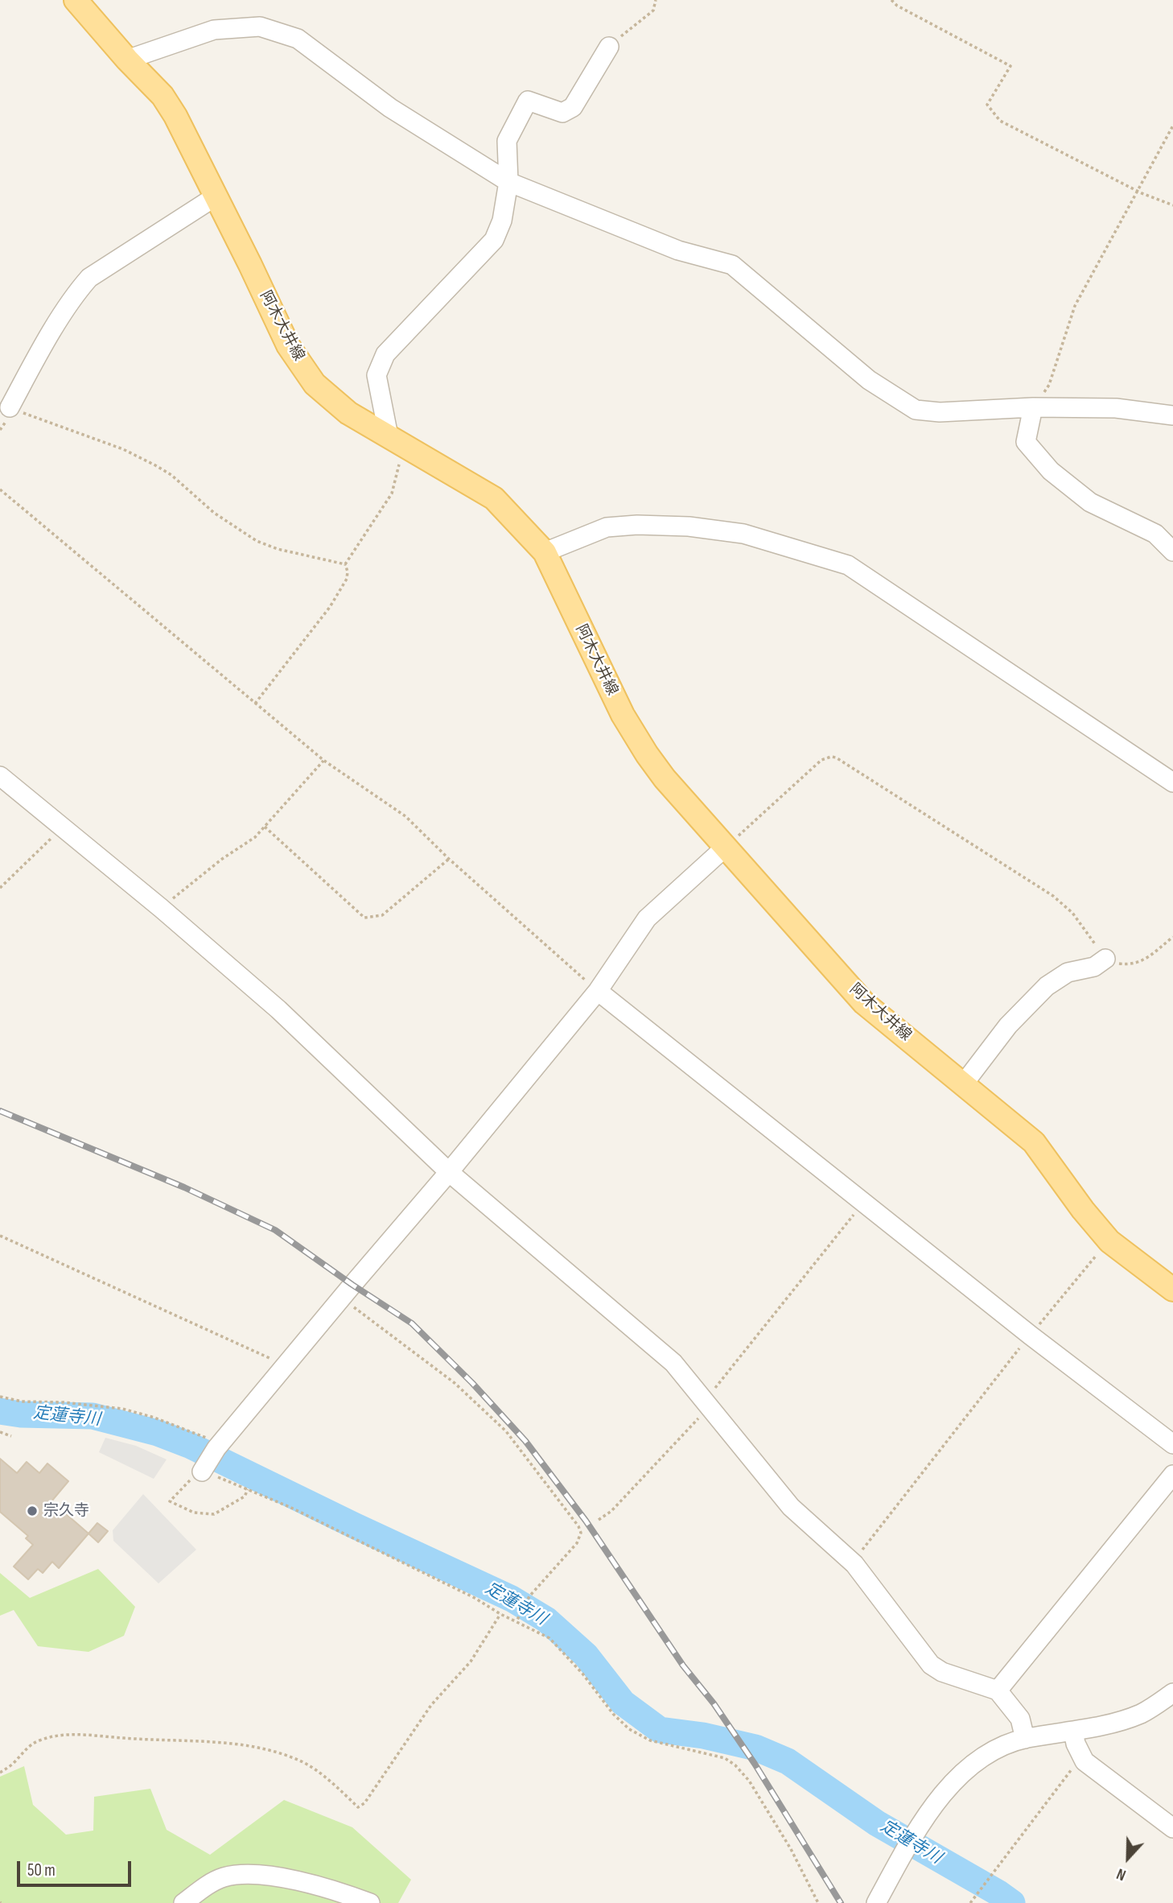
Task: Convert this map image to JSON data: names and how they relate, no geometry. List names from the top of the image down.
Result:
{
  "streets": {
    "main road": ["阿木大井線"]
  },
  "water": ["定蓮寺川"],
  "places": ["宗久寺"],
  "scale_bar": "50 m",
  "north": "bottom"
}
